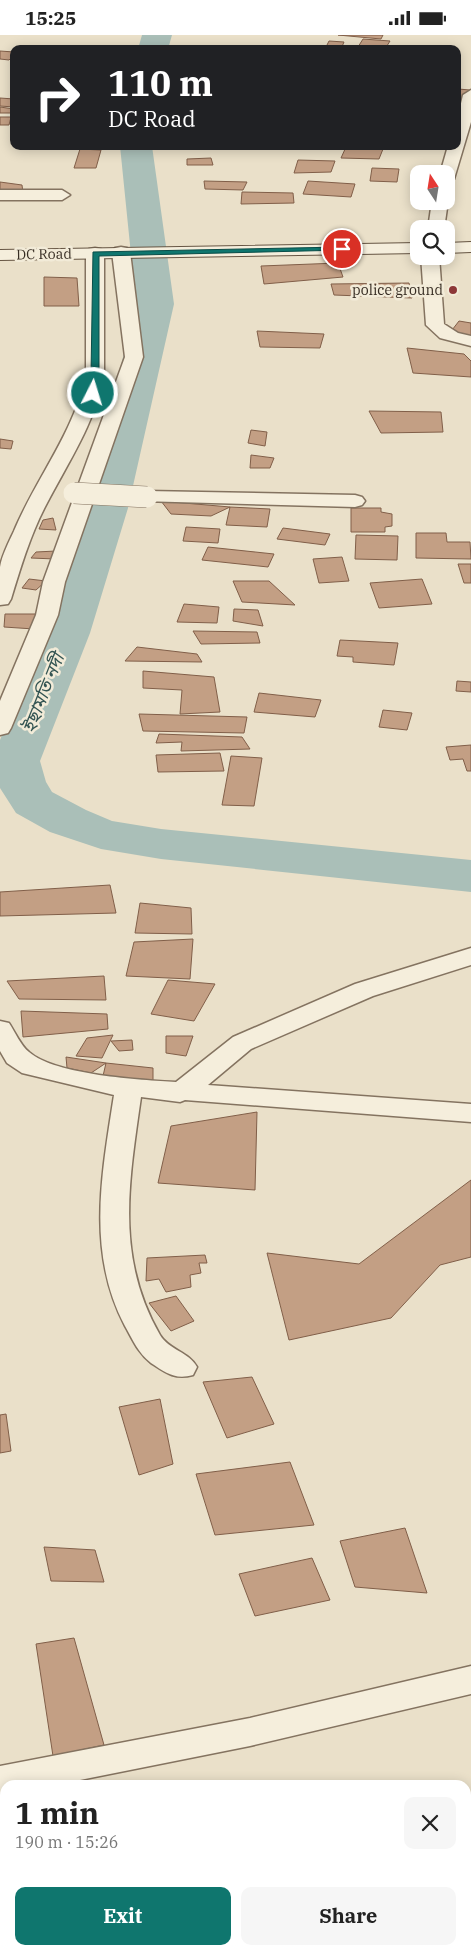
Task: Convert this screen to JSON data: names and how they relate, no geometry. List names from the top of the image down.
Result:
{
  "streets": {
    "street": ["DC Road"]
  },
  "water": ["ইছামতি নদী"],
  "places": ["police ground"],
  "north": "top",
  "page": {
    "status": "15:25",
    "turn": ["110 m", "DC Road"],
    "heading": ["1 min", "190 m · 15:26"],
    "buttons": ["Exit", "Share"]
  }
}
